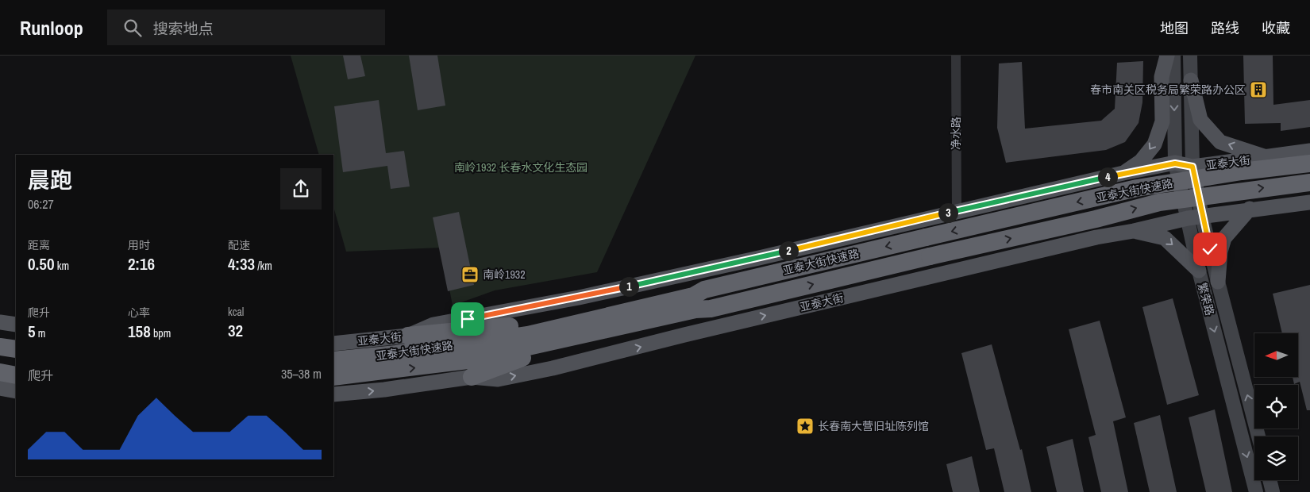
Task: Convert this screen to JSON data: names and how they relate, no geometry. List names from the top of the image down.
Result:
{
  "streets": {
    "highway": ["亚泰大街快速路"],
    "main road": ["亚泰大街", "繁荣路"],
    "street": ["净水路"]
  },
  "crossings": [
    ["净水路", "亚泰大街"],
    ["亚泰大街", "繁荣路"]
  ],
  "parks": ["南岭1932 长春水文化生态园"],
  "places": {
    "building": ["春市南关区税务局繁荣路办公区"],
    "office": ["南岭1932"],
    "place": ["长春南大营旧址陈列馆"]
  },
  "north": "left",
  "page": {
    "header": "Runloop",
    "search": "搜索地点",
    "nav": ["地图", "路线", "收藏"],
    "heading": ["晨跑", "06:27"],
    "pins": [
      "4",
      "3",
      "2",
      "1"
    ],
    "stats": [
      ["距离", "0.50 km"],
      ["用时", "2:16"],
      ["配速", "4:33 /km"],
      ["爬升", "5 m"],
      ["心率", "158 bpm"],
      ["kcal", "32"]
    ],
    "chart": ["爬升", "35–38 m"]
  }
}
